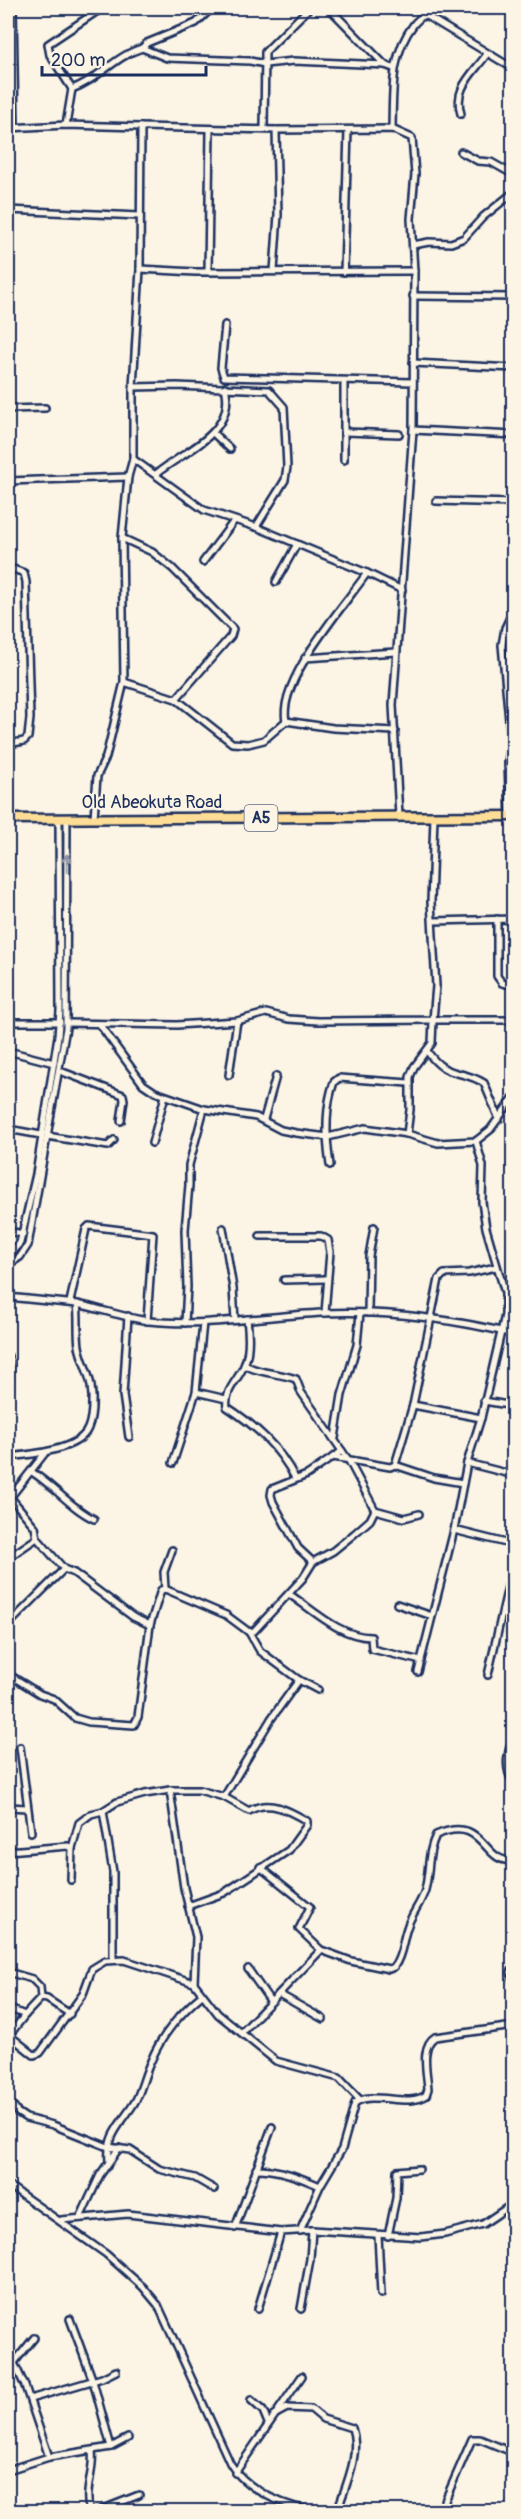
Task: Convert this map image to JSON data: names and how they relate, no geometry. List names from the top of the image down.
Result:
{
  "streets": {
    "highway": ["Old Abeokuta Road", "A5"]
  },
  "scale_bar": "200 m"
}
